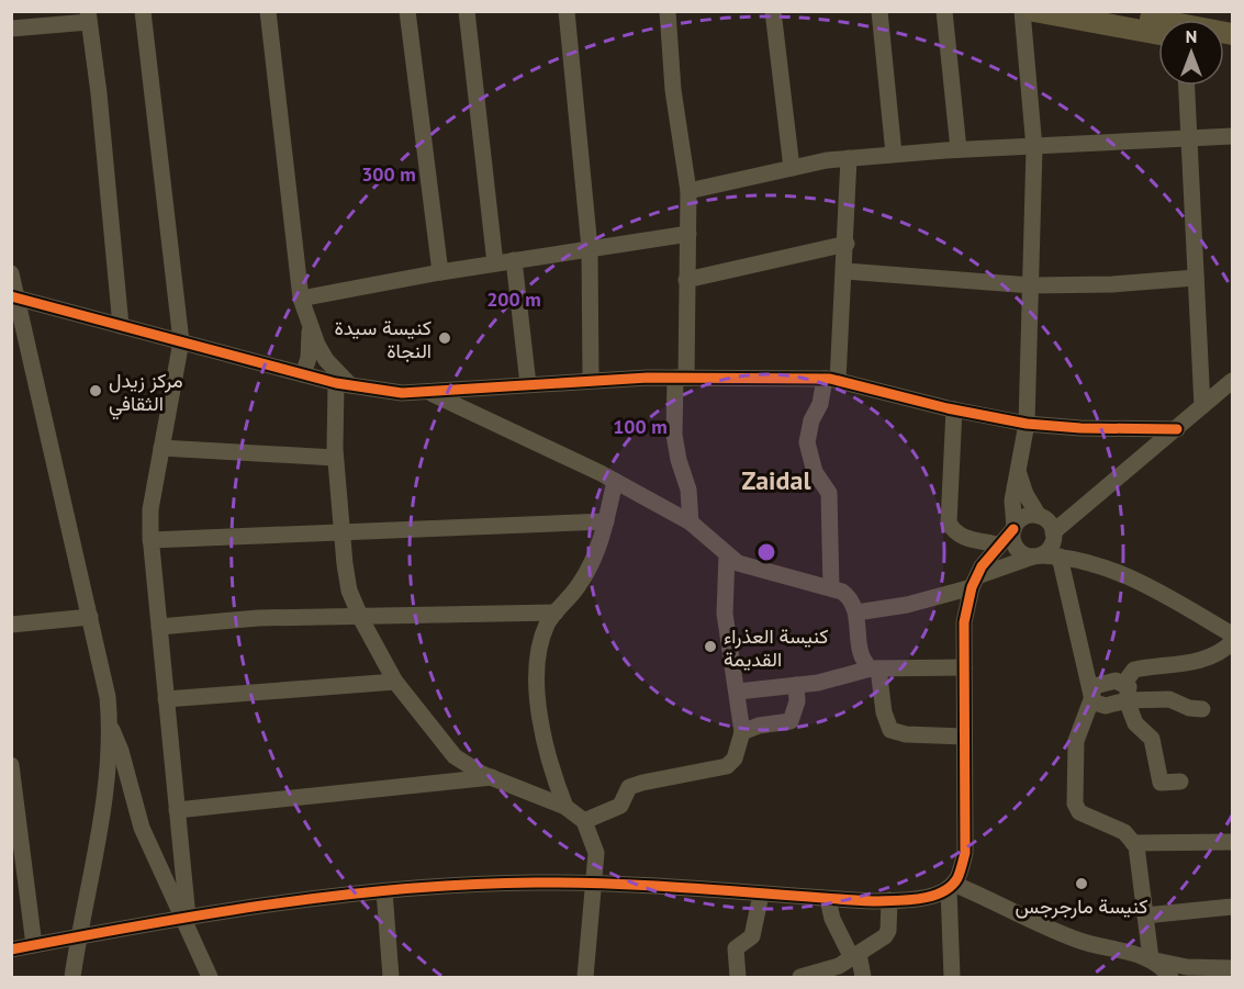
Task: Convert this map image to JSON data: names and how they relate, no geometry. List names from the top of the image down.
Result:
{
  "districts": ["Zaidal"],
  "places": [
    "كنيسة سيدة النجاة",
    "مركز زيدل الثقافي",
    "كنيسة العذراء القديمة",
    "كنيسة مارجرجس"
  ],
  "north": "top",
  "rings": ["300 m", "200 m", "100 m"]
}
